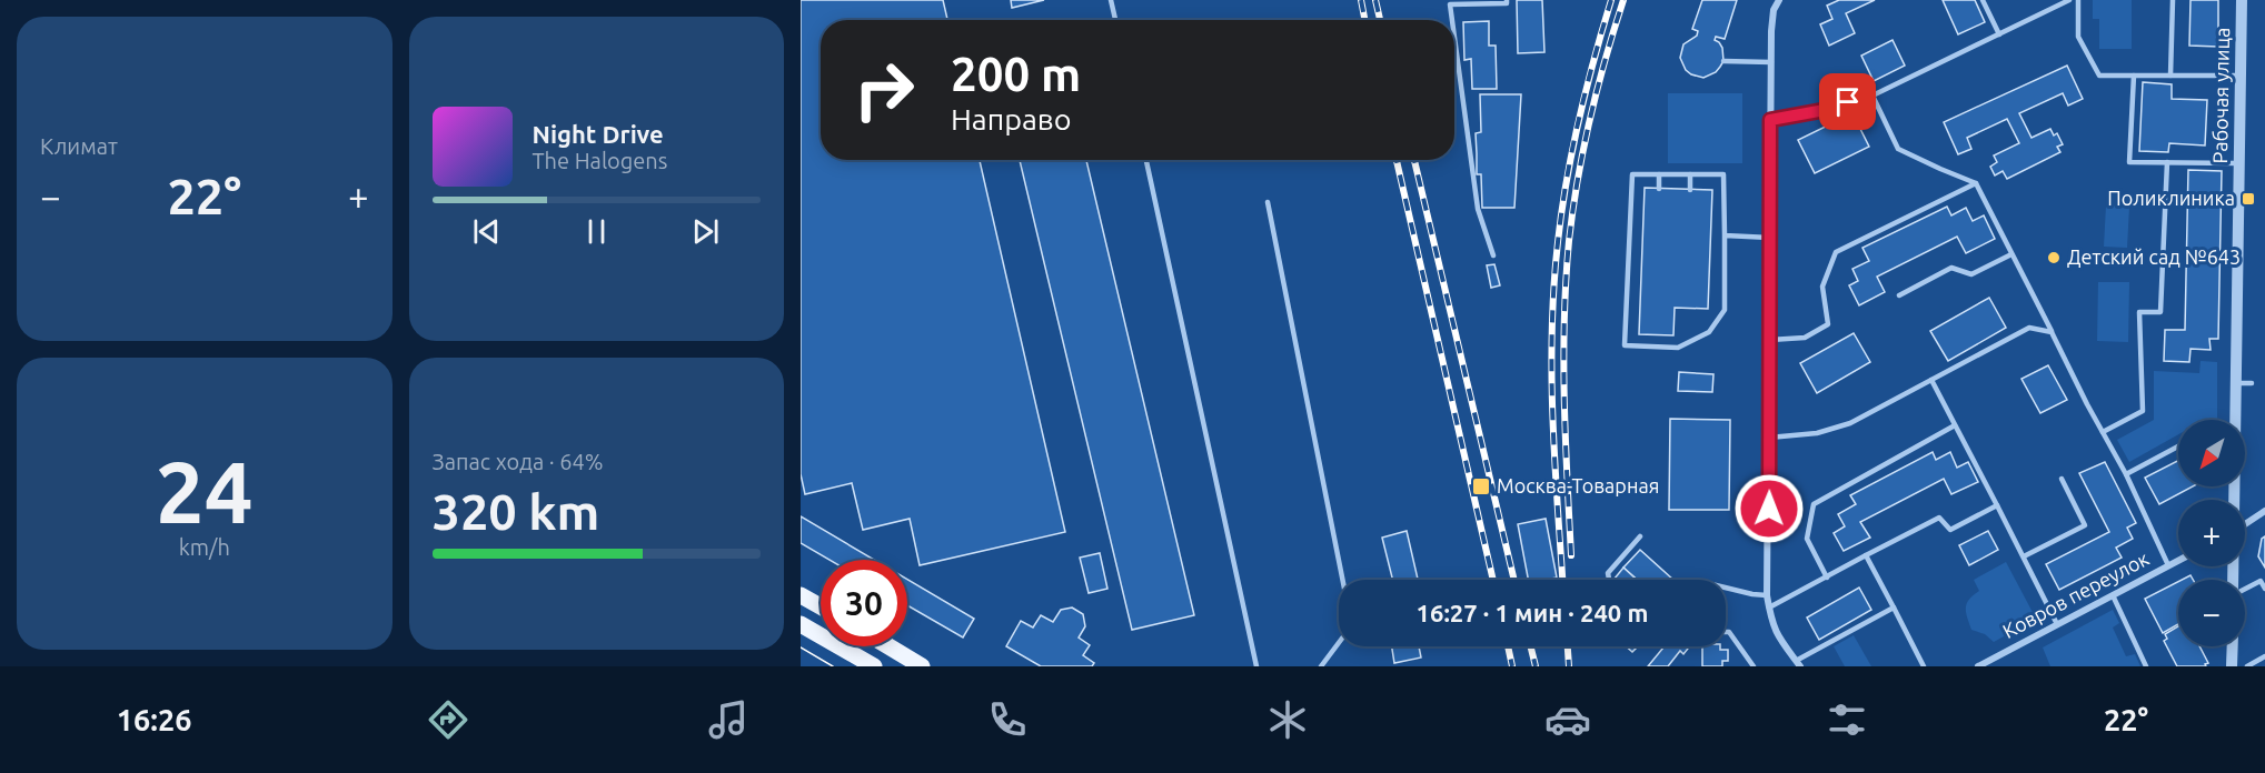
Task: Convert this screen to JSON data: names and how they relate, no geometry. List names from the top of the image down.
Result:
{
  "streets": {
    "street": ["Рабочая улица", "Ковров переулок"]
  },
  "places": {
    "transit": ["Поликлиника", "Москва-Товарная"],
    "other": ["Детский сад №643"]
  },
  "north": "bottom left",
  "page": {
    "tile": [
      "Климат",
      ["24", "km/h"],
      ["Запас хода · 64%", "320 km"]
    ],
    "turn": ["200 m", "Направо"],
    "song": ["Night Drive", "The Halogens"],
    "heat": ["−", "22°", "+"],
    "map_buttons": ["+", "−"],
    "limit": "30",
    "trip": "16:27 · 1 мин · 240 m",
    "tabs": ["16:26", "22°"]
  }
}
